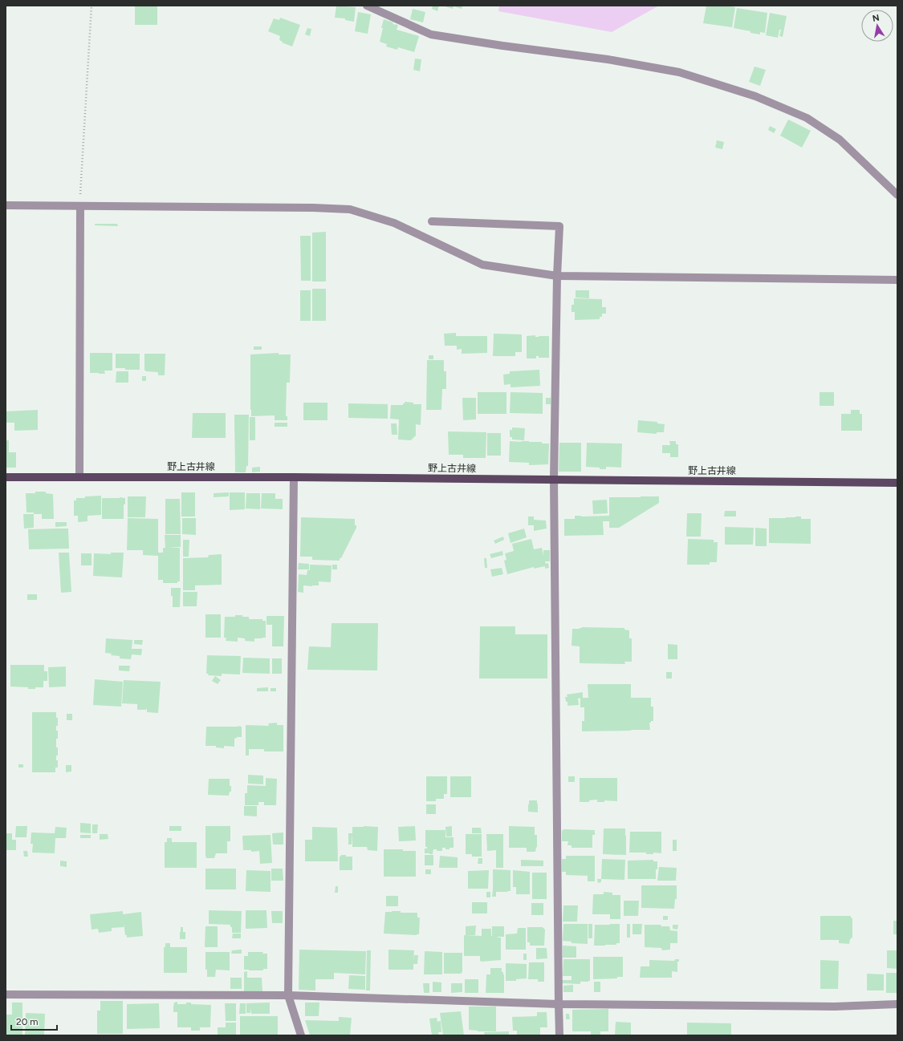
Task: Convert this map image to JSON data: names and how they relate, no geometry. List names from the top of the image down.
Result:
{
  "streets": {
    "main road": ["野上古井線"]
  },
  "scale_bar": "20 m",
  "north": "top"
}
